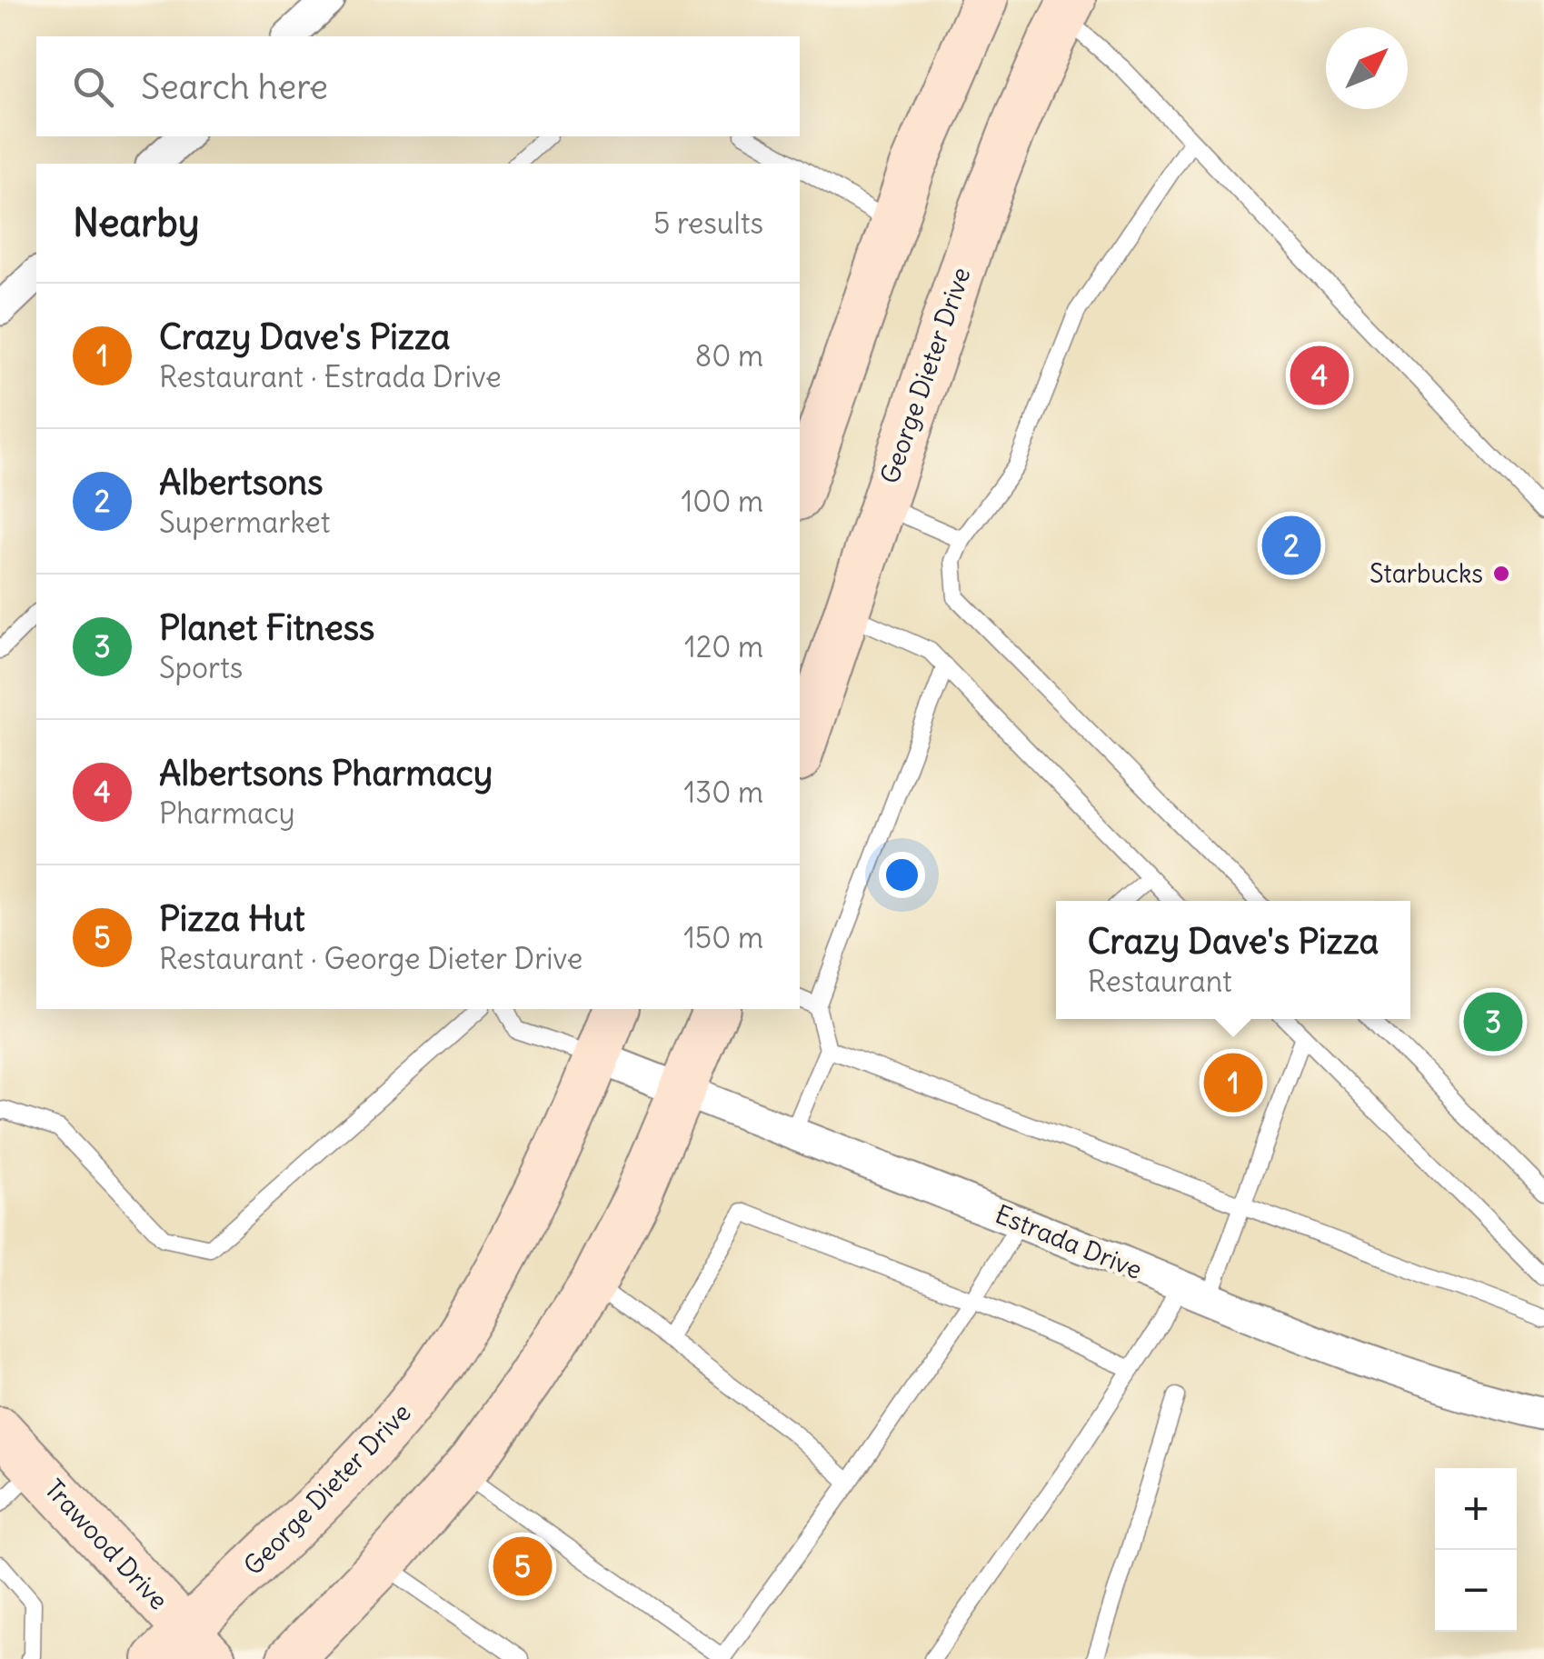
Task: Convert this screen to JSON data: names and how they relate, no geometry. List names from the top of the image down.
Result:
{
  "streets": {
    "main road": ["George Dieter Drive", "Trawood Drive"],
    "street": ["Estrada Drive"]
  },
  "crossings": [
    ["George Dieter Drive", "Estrada Drive"],
    ["George Dieter Drive", "Trawood Drive"]
  ],
  "places": ["Starbucks"],
  "north": "top right",
  "page": {
    "search": "Search here",
    "heading": ["Nearby", "5 results"],
    "list": [
      {
        "mark": "1",
        "name": "Crazy Dave's Pizza",
        "note": "Restaurant · Estrada Drive",
        "value": "80 m"
      },
      {
        "mark": "2",
        "name": "Albertsons",
        "note": "Supermarket",
        "value": "100 m"
      },
      {
        "mark": "3",
        "name": "Planet Fitness",
        "note": "Sports",
        "value": "120 m"
      },
      {
        "mark": "4",
        "name": "Albertsons Pharmacy",
        "note": "Pharmacy",
        "value": "130 m"
      },
      {
        "mark": "5",
        "name": "Pizza Hut",
        "note": "Restaurant · George Dieter Drive",
        "value": "150 m"
      }
    ],
    "pins": [
      "4",
      "2",
      "3",
      "1",
      "5"
    ],
    "popup": ["Crazy Dave's Pizza", "Restaurant"],
    "map_buttons": ["+", "−"]
  }
}
